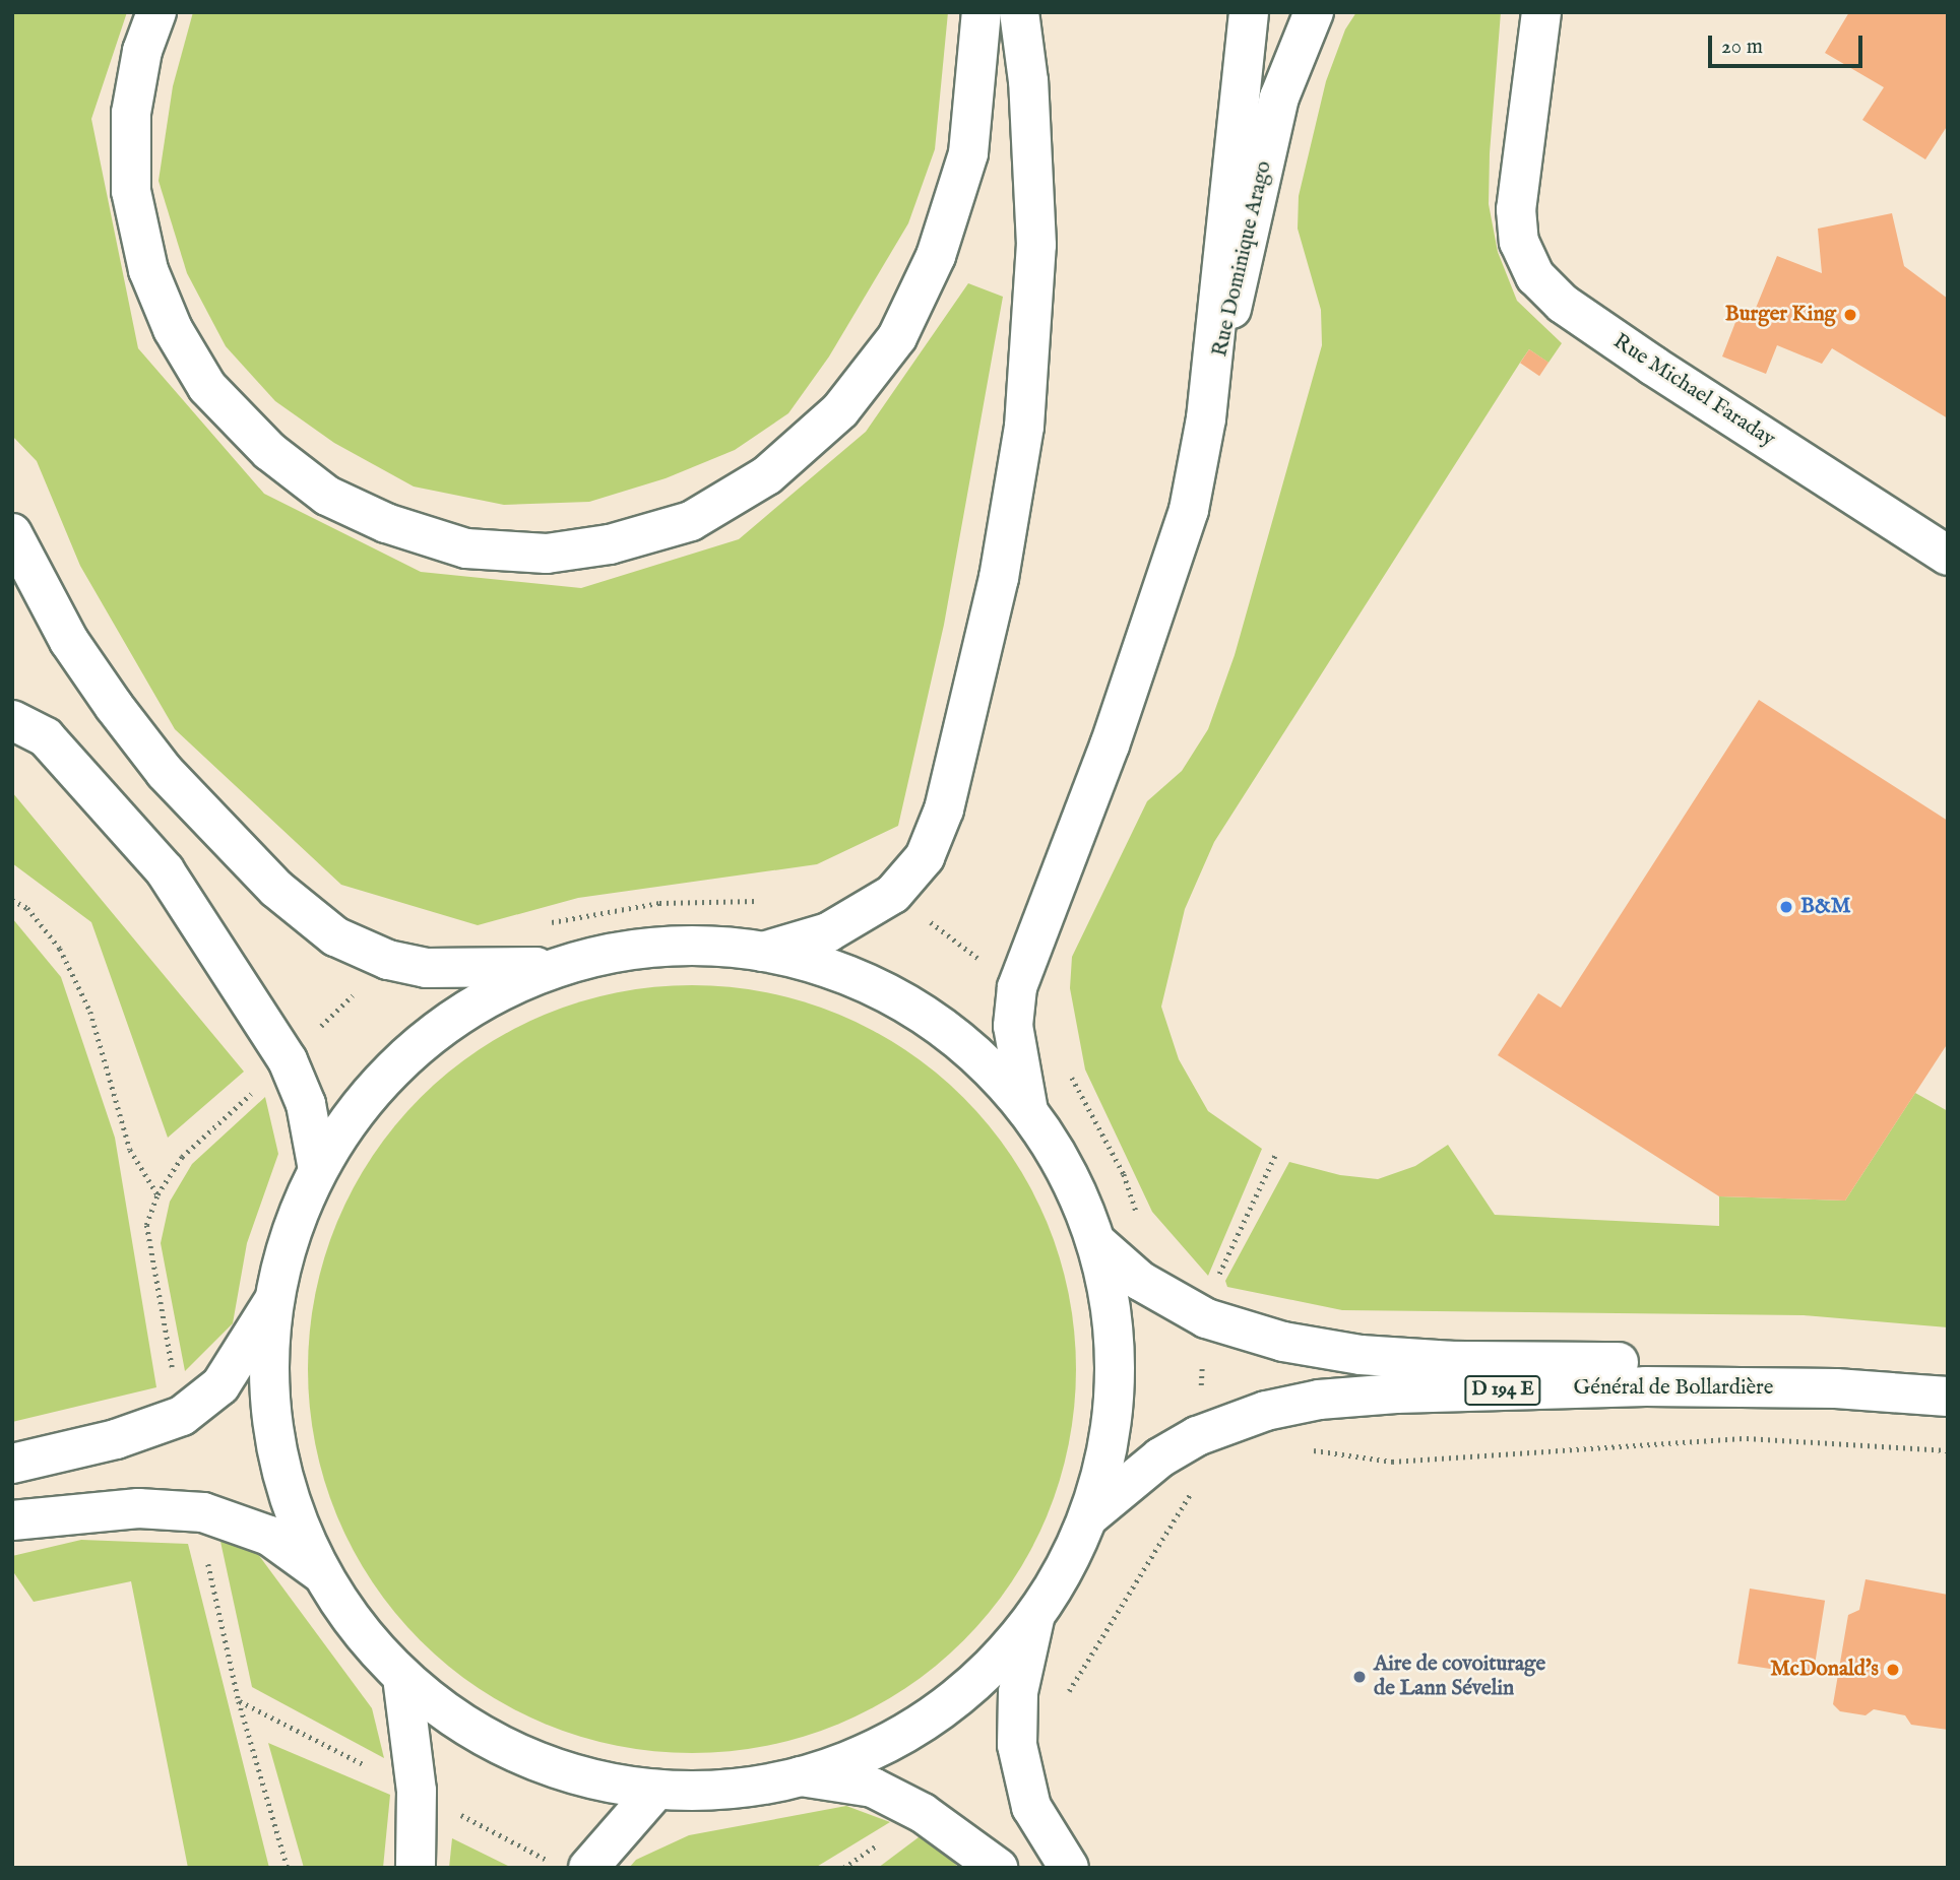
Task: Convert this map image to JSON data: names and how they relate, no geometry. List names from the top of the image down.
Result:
{
  "streets": {
    "main road": [
      "Rue Dominique Arago",
      "Rue Michael Faraday",
      "Général de Bollardière",
      "D 194 E"
    ]
  },
  "places": [
    "Burger King",
    "B&M",
    "McDonald's",
    "Aire de covoiturage de Lann Sévelin"
  ],
  "scale_bar": "20 m"
}
